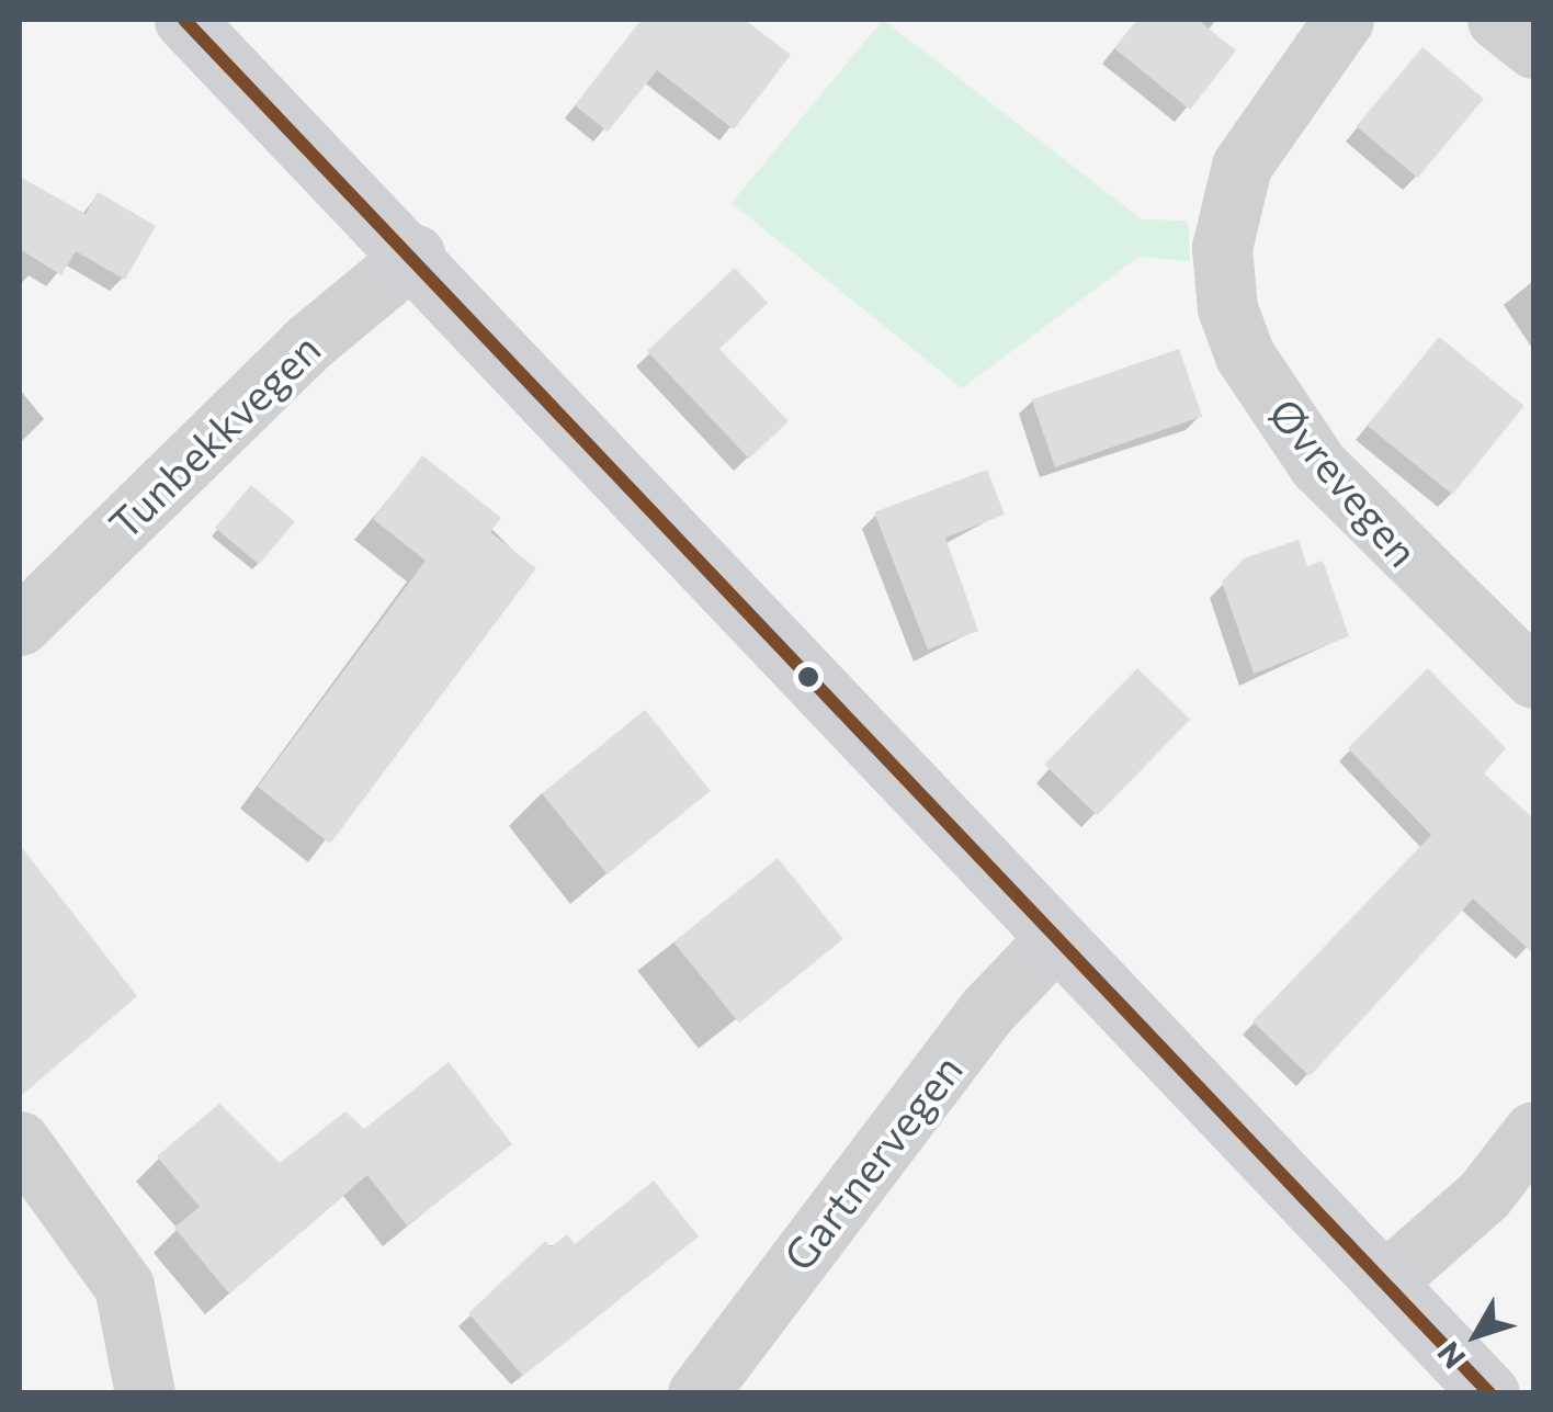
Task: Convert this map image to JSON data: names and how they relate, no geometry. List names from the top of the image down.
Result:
{
  "streets": {
    "street": ["Tunbekkvegen", "Øvrevegen", "Gartnervegen"]
  },
  "north": "bottom left"
}
